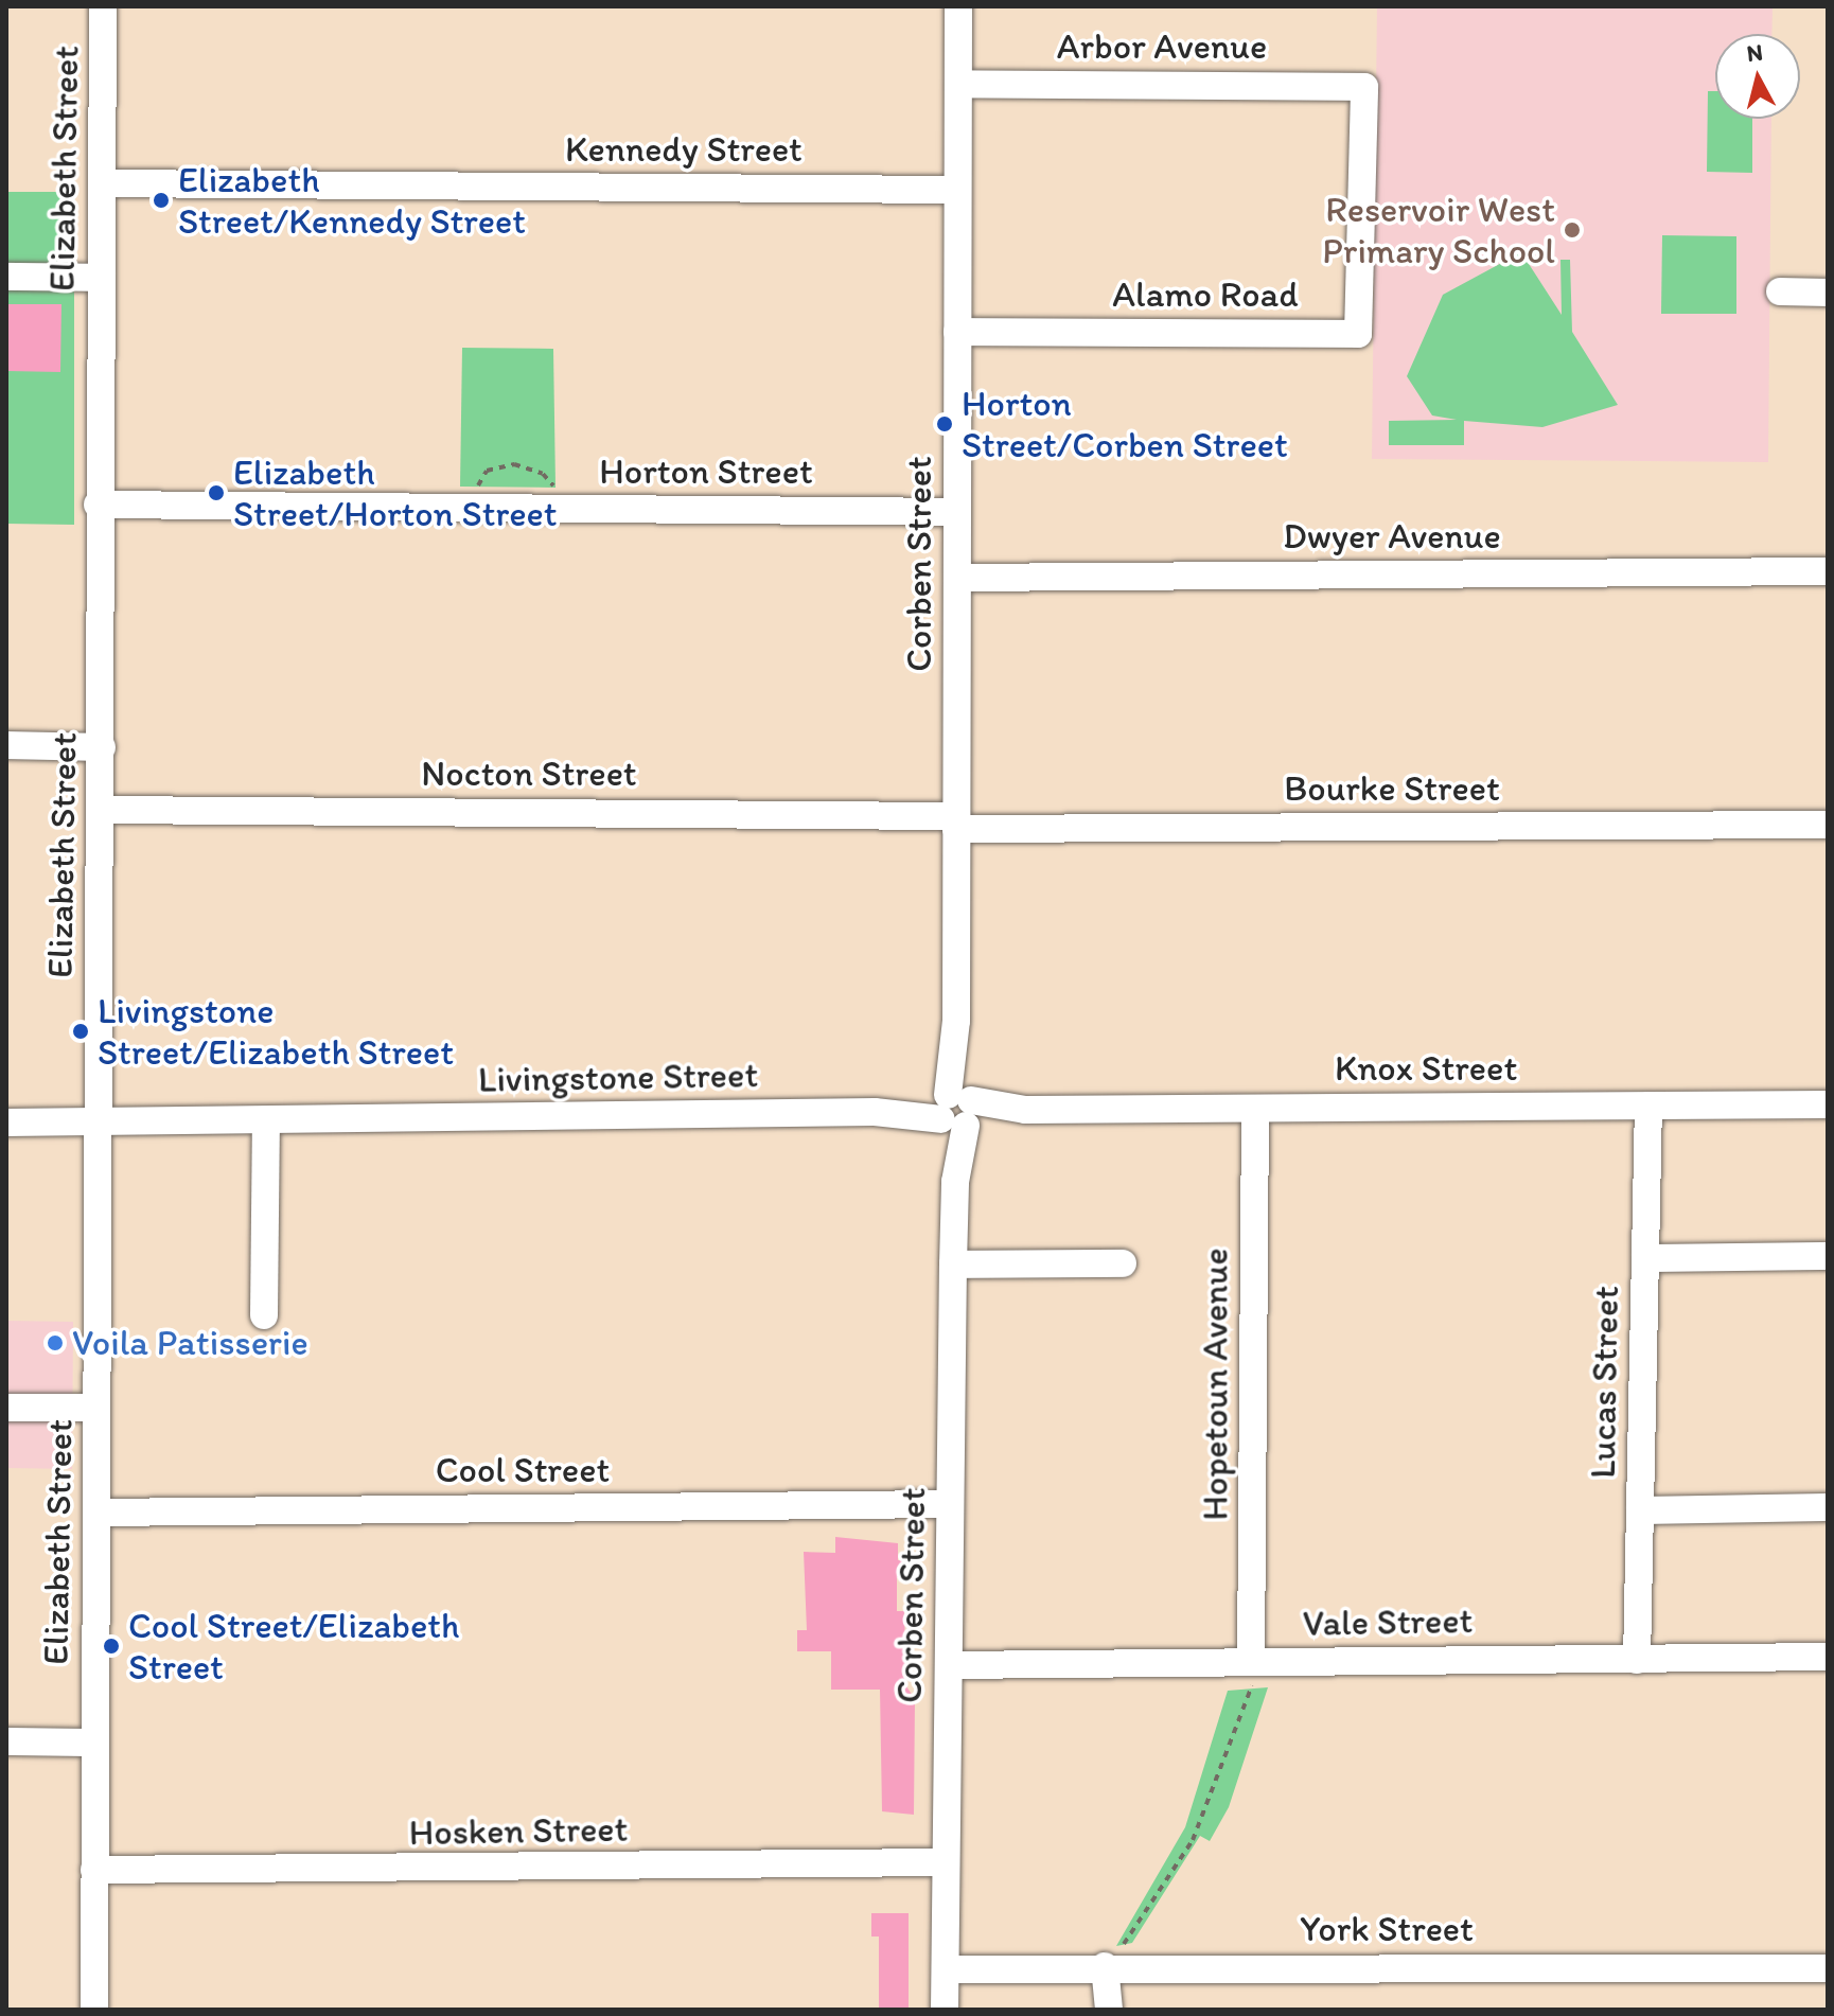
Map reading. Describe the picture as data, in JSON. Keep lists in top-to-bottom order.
{
  "streets": {
    "street": [
      "Arbor Avenue",
      "Kennedy Street",
      "Elizabeth Street",
      "Alamo Road",
      "Horton Street",
      "Dwyer Avenue",
      "Corben Street",
      "Nocton Street",
      "Bourke Street",
      "Knox Street",
      "Livingstone Street",
      "Lucas Street",
      "Hopetoun Avenue",
      "Cool Street",
      "Vale Street",
      "Hosken Street",
      "York Street"
    ]
  },
  "crossings": [
    ["Arbor Avenue", "Alamo Road"],
    ["Arbor Avenue", "Corben Street"],
    ["Kennedy Street", "Elizabeth Street"],
    ["Kennedy Street", "Corben Street"],
    ["Elizabeth Street", "Horton Street"],
    ["Elizabeth Street", "Nocton Street"],
    ["Elizabeth Street", "Livingstone Street"],
    ["Elizabeth Street", "Cool Street"],
    ["Elizabeth Street", "Hosken Street"],
    ["Alamo Road", "Corben Street"],
    ["Horton Street", "Corben Street"],
    ["Dwyer Avenue", "Corben Street"],
    ["Corben Street", "Nocton Street"],
    ["Corben Street", "Bourke Street"],
    ["Corben Street", "Knox Street"],
    ["Corben Street", "Livingstone Street"],
    ["Corben Street", "Cool Street"],
    ["Corben Street", "Vale Street"],
    ["Corben Street", "Hosken Street"],
    ["Corben Street", "York Street"],
    ["Nocton Street", "Bourke Street"],
    ["Knox Street", "Livingstone Street"],
    ["Knox Street", "Lucas Street"],
    ["Knox Street", "Hopetoun Avenue"],
    ["Lucas Street", "Vale Street"],
    ["Hopetoun Avenue", "Vale Street"]
  ],
  "places": [
    "Elizabeth Street/Kennedy Street",
    "Reservoir West Primary School",
    "Horton Street/Corben Street",
    "Elizabeth Street/Horton Street",
    "Livingstone Street/Elizabeth Street",
    "Voila Patisserie",
    "Cool Street/Elizabeth Street"
  ],
  "north": "top"
}
